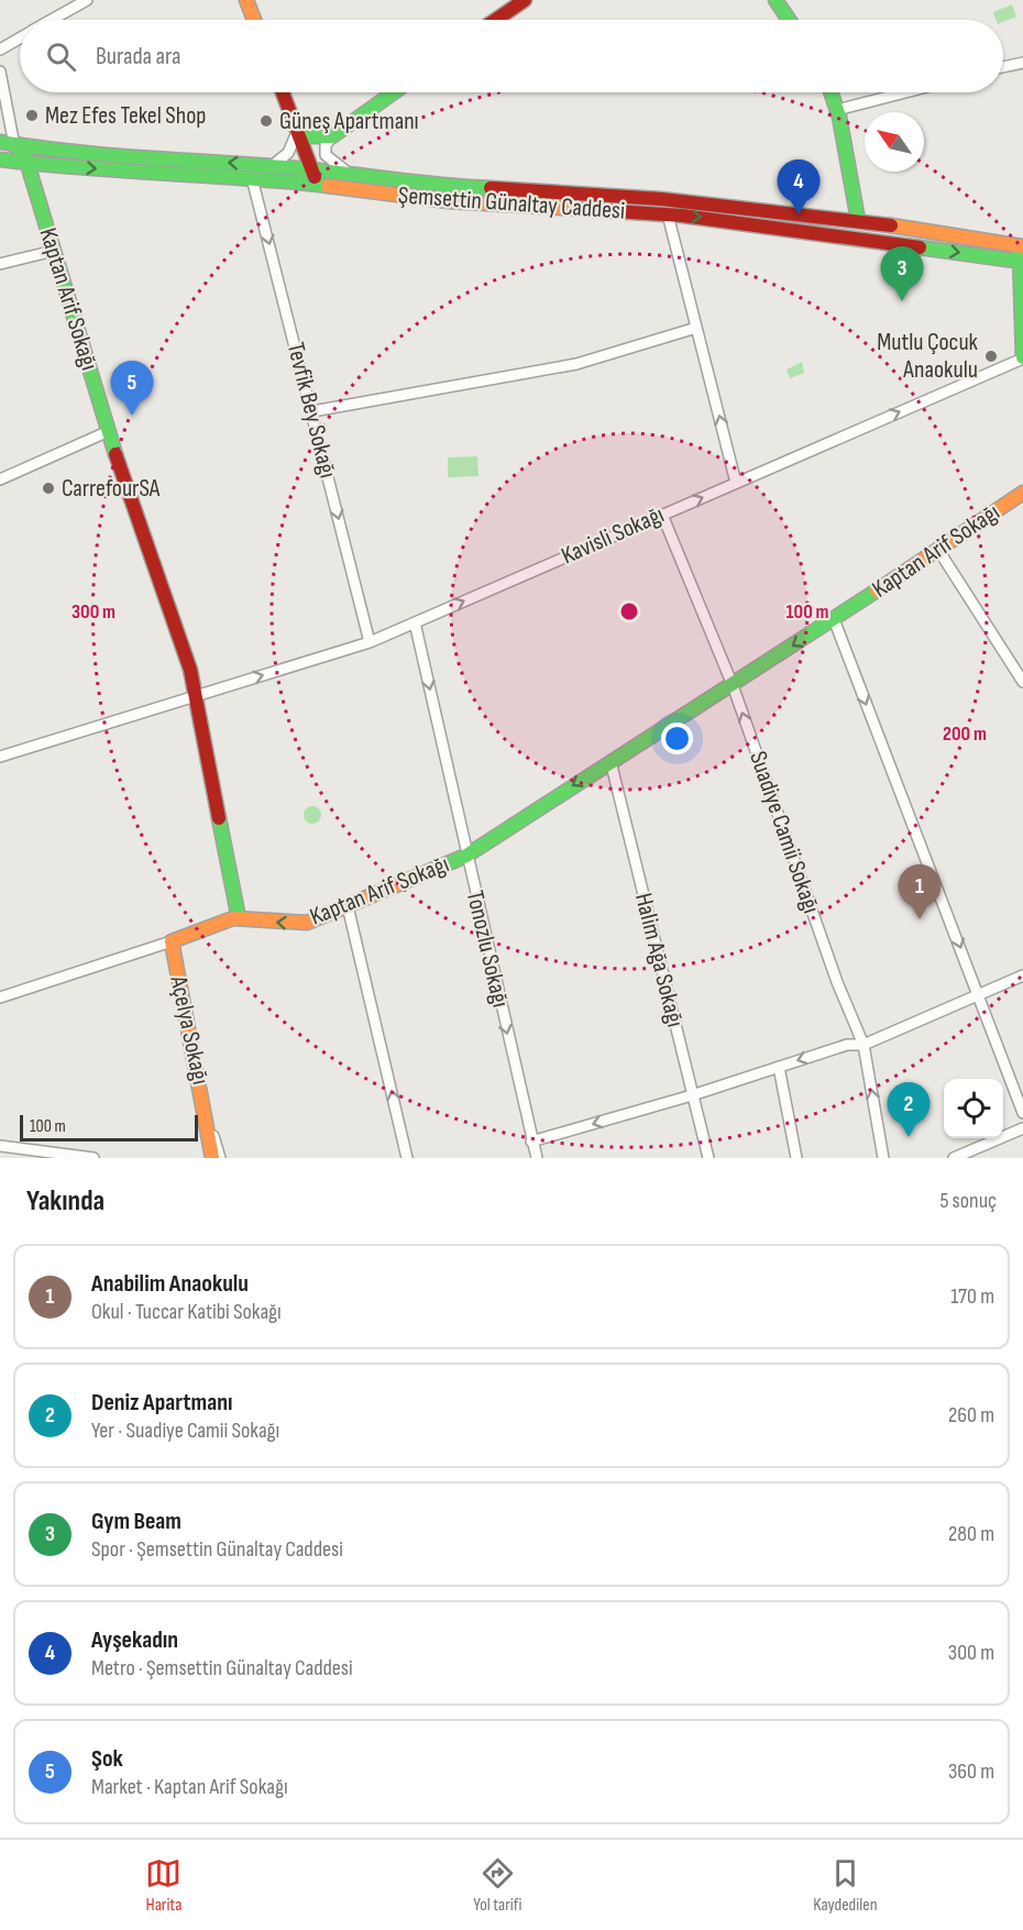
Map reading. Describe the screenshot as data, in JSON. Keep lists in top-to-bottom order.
{
  "streets": {
    "street": [
      "Şemsettin Günaltay Caddesi",
      "Kaptan Arif Sokağı",
      "Tevfik Bey Sokağı",
      "Kavisli Sokağı",
      "Suadiye Camii Sokağı",
      "Tonozlu Sokağı",
      "Halim Ağa Sokağı",
      "Açelya Sokağı"
    ]
  },
  "crossings": [
    ["Şemsettin Günaltay Caddesi", "Kaptan Arif Sokağı"],
    ["Şemsettin Günaltay Caddesi", "Tevfik Bey Sokağı"],
    ["Kaptan Arif Sokağı", "Kavisli Sokağı"],
    ["Kaptan Arif Sokağı", "Suadiye Camii Sokağı"],
    ["Kaptan Arif Sokağı", "Tonozlu Sokağı"],
    ["Kaptan Arif Sokağı", "Halim Ağa Sokağı"],
    ["Tevfik Bey Sokağı", "Kavisli Sokağı"],
    ["Kavisli Sokağı", "Suadiye Camii Sokağı"],
    ["Kavisli Sokağı", "Tonozlu Sokağı"]
  ],
  "one_way": [
    "Tevfik Bey Sokağı",
    "Kavisli Sokağı",
    "Suadiye Camii Sokağı",
    "Tonozlu Sokağı"
  ],
  "places": [
    "Mez Efes Tekel Shop",
    "Güneş Apartmanı",
    "Mutlu Çocuk Anaokulu",
    "CarrefourSA"
  ],
  "scale_bar": "100 m",
  "north": "top left",
  "page": {
    "search": "Burada ara",
    "pins": [
      "4",
      "3",
      "5",
      "1",
      "2"
    ],
    "scale": "100 m",
    "heading": ["Yakında", "5 sonuç"],
    "list": [
      {
        "mark": "1",
        "name": "Anabilim Anaokulu",
        "note": "Okul · Tuccar Katibi Sokağı",
        "value": "170 m"
      },
      {
        "mark": "2",
        "name": "Deniz Apartmanı",
        "note": "Yer · Suadiye Camii Sokağı",
        "value": "260 m"
      },
      {
        "mark": "3",
        "name": "Gym Beam",
        "note": "Spor · Şemsettin Günaltay Caddesi",
        "value": "280 m"
      },
      {
        "mark": "4",
        "name": "Ayşekadın",
        "note": "Metro · Şemsettin Günaltay Caddesi",
        "value": "300 m"
      },
      {
        "mark": "5",
        "name": "Şok",
        "note": "Market · Kaptan Arif Sokağı",
        "value": "360 m"
      }
    ],
    "nav": ["Harita", "Yol tarifi", "Kaydedilen"]
  },
  "rings": ["100 m", "300 m", "200 m"]
}
